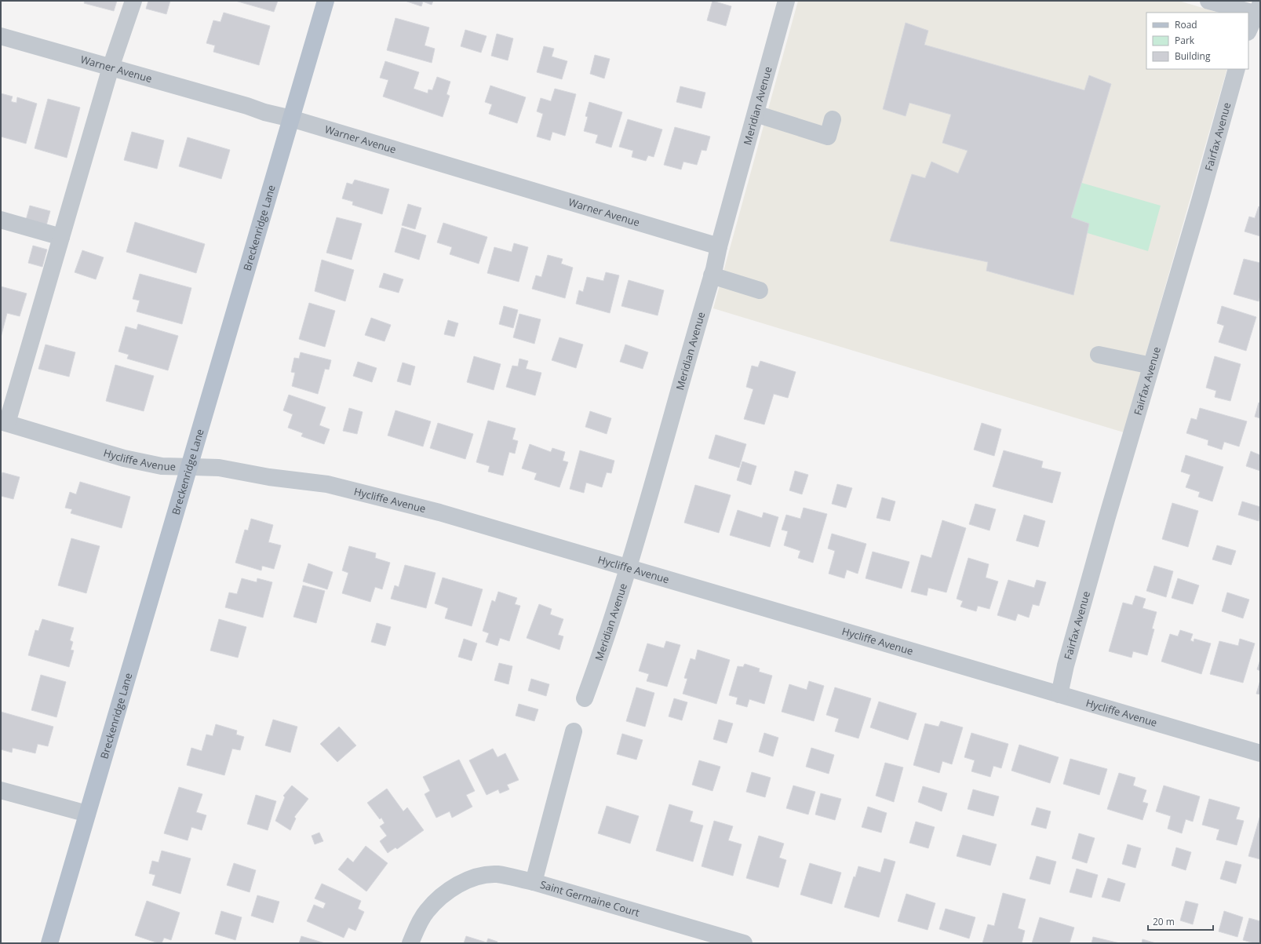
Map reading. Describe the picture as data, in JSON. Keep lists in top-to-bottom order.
{
  "streets": {
    "main road": ["Breckenridge Lane"],
    "street": [
      "Warner Avenue",
      "Meridian Avenue",
      "Fairfax Avenue",
      "Hycliffe Avenue",
      "Saint Germaine Court"
    ]
  },
  "crossings": [
    ["Warner Avenue", "Meridian Avenue"],
    ["Warner Avenue", "Breckenridge Lane"],
    ["Meridian Avenue", "Hycliffe Avenue"],
    ["Fairfax Avenue", "Hycliffe Avenue"],
    ["Breckenridge Lane", "Hycliffe Avenue"]
  ],
  "legend": ["Road", "Park", "Building"],
  "scale_bar": "20 m"
}
